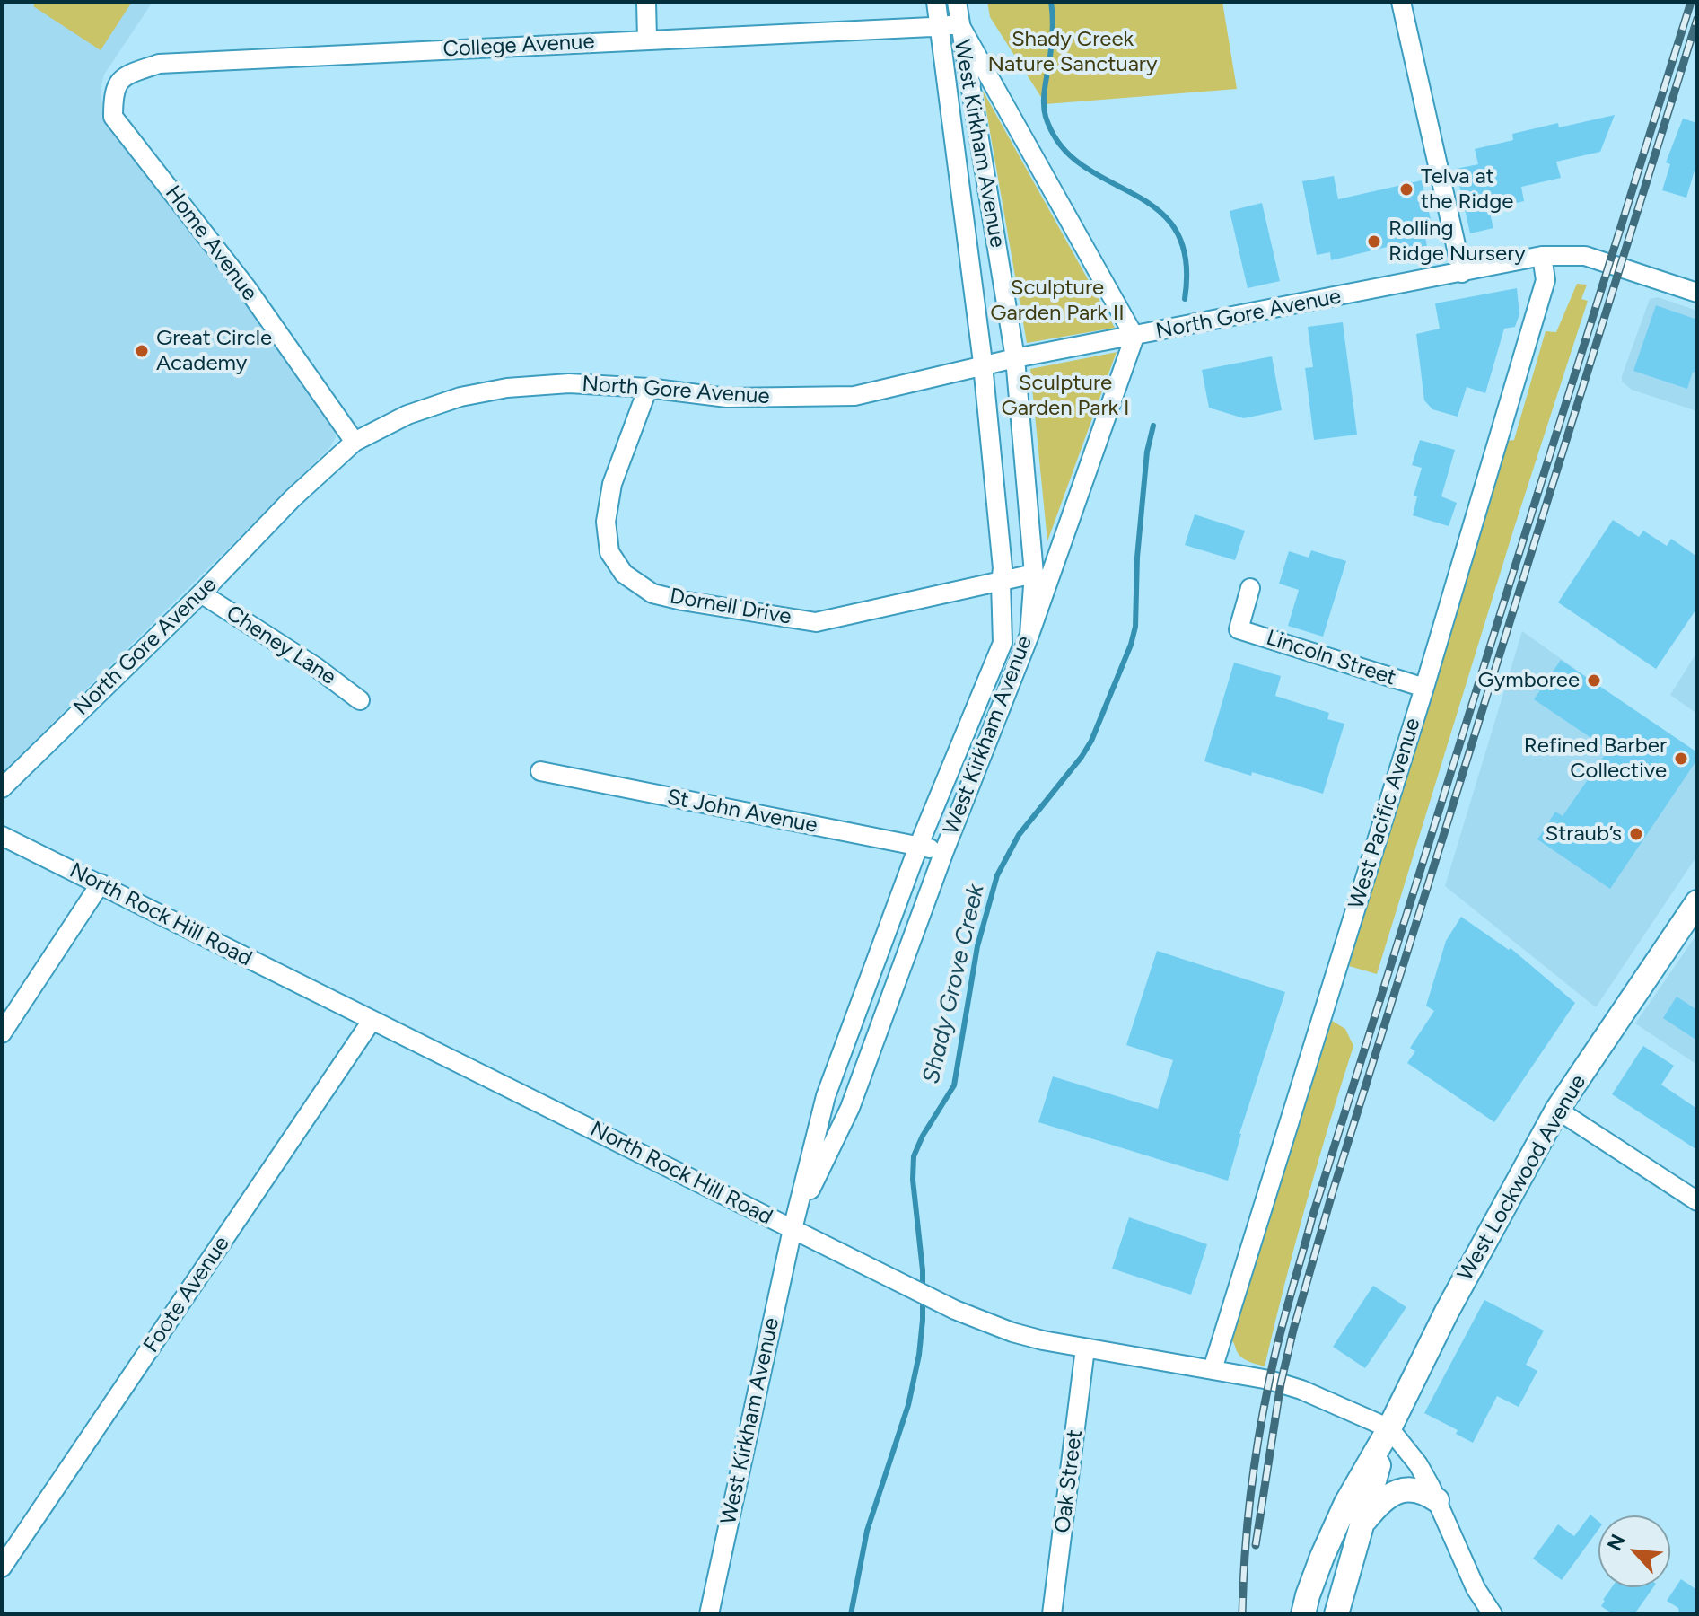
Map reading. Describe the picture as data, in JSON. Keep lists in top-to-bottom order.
{
  "streets": {
    "main road": ["West Lockwood Avenue"],
    "street": [
      "College Avenue",
      "West Kirkham Avenue",
      "Home Avenue",
      "North Gore Avenue",
      "Dornell Drive",
      "Cheney Lane",
      "Lincoln Street",
      "St John Avenue",
      "West Pacific Avenue",
      "North Rock Hill Road",
      "Foote Avenue",
      "Oak Street"
    ]
  },
  "crossings": [
    ["College Avenue", "West Kirkham Avenue"],
    ["College Avenue", "Home Avenue"],
    ["West Kirkham Avenue", "North Gore Avenue"],
    ["West Kirkham Avenue", "Dornell Drive"],
    ["West Kirkham Avenue", "St John Avenue"],
    ["West Kirkham Avenue", "North Rock Hill Road"],
    ["Home Avenue", "North Gore Avenue"],
    ["North Gore Avenue", "Dornell Drive"],
    ["North Gore Avenue", "Cheney Lane"],
    ["North Gore Avenue", "West Pacific Avenue"],
    ["Lincoln Street", "West Pacific Avenue"],
    ["West Pacific Avenue", "North Rock Hill Road"],
    ["North Rock Hill Road", "West Lockwood Avenue"],
    ["North Rock Hill Road", "Foote Avenue"],
    ["North Rock Hill Road", "Oak Street"]
  ],
  "water": ["Shady Grove Creek"],
  "parks": ["Shady Creek Nature Sanctuary", "Sculpture Garden Park II", "Sculpture Garden Park I"],
  "places": [
    "Telva at the Ridge",
    "Rolling Ridge Nursery",
    "Great Circle Academy",
    "Gymboree",
    "Refined Barber Collective",
    "Straub’s"
  ],
  "north": "top left"
}
